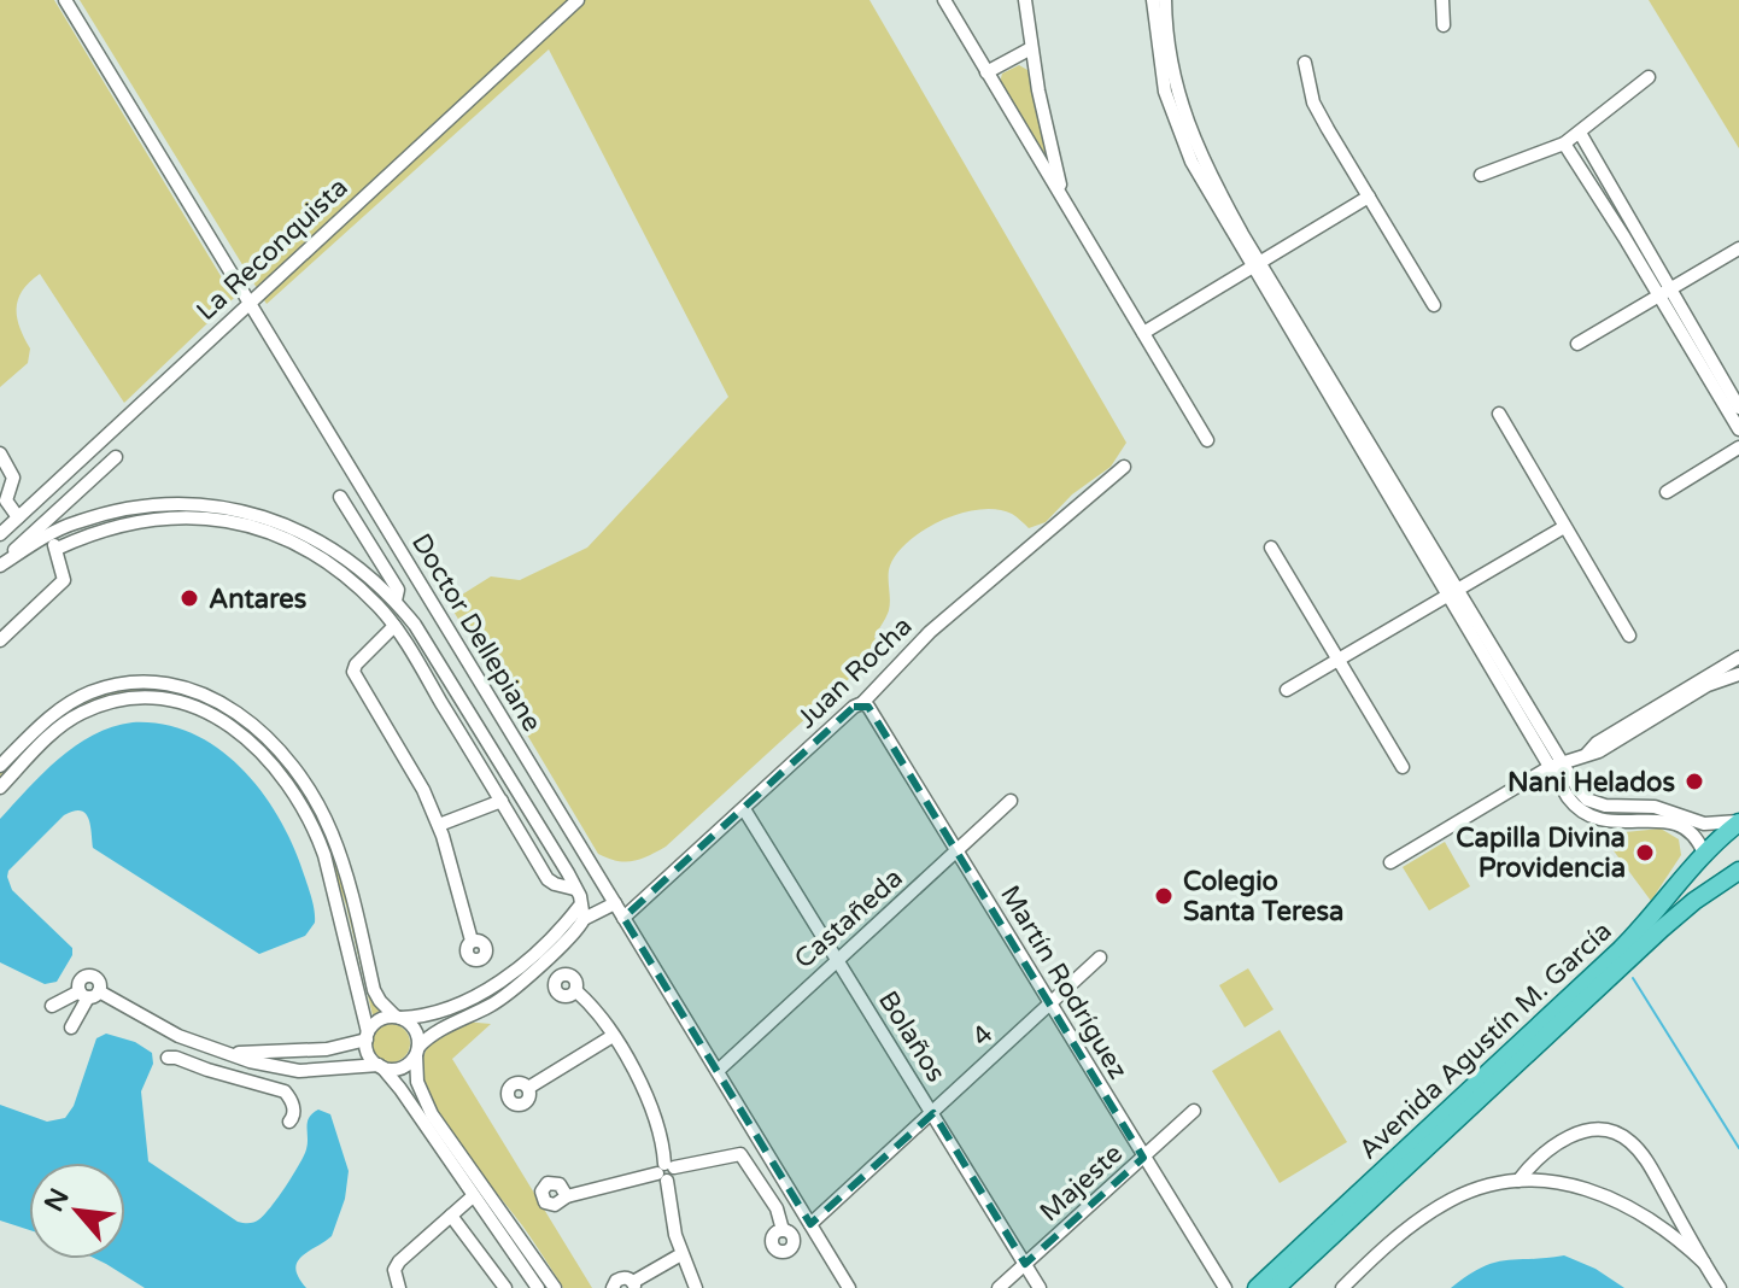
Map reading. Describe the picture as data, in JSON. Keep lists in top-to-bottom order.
{
  "streets": {
    "main road": ["Avenida Agustín M. García"],
    "street": [
      "La Reconquista",
      "Doctor Dellepiane",
      "Juan Rocha",
      "Castañeda",
      "Martín Rodríguez",
      "4",
      "Bolaños",
      "Majeste"
    ]
  },
  "crossings": [
    ["La Reconquista", "Doctor Dellepiane"],
    ["Doctor Dellepiane", "Juan Rocha"],
    ["Doctor Dellepiane", "Castañeda"],
    ["Doctor Dellepiane", "4"],
    ["Juan Rocha", "Martín Rodríguez"],
    ["Juan Rocha", "Bolaños"],
    ["Castañeda", "Martín Rodríguez"],
    ["Castañeda", "Bolaños"],
    ["Martín Rodríguez", "4"],
    ["Martín Rodríguez", "Majeste"],
    ["4", "Bolaños"],
    ["Bolaños", "Majeste"]
  ],
  "places": [
    "Antares",
    "Nani Helados",
    "Capilla Divina Providencia",
    "Colegio Santa Teresa"
  ],
  "north": "top left"
}
